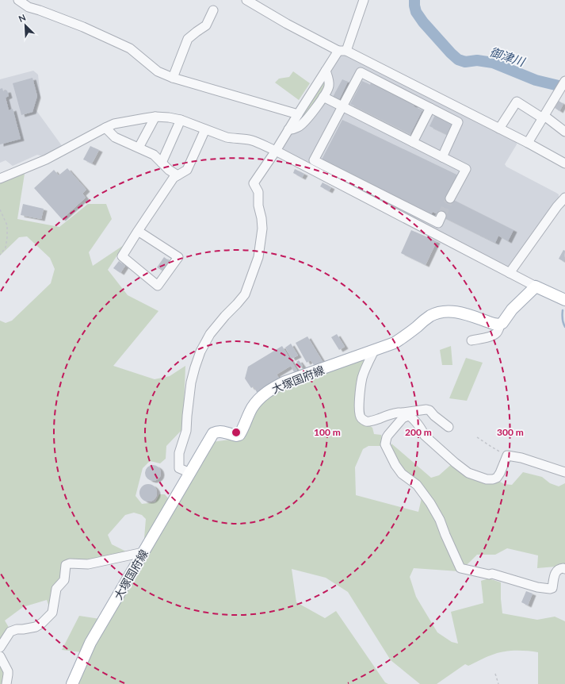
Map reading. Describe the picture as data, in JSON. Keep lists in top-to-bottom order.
{
  "streets": {
    "main road": ["大塚国府線"]
  },
  "water": ["御津川"],
  "north": "top left",
  "rings": ["100 m", "200 m", "300 m"]
}
